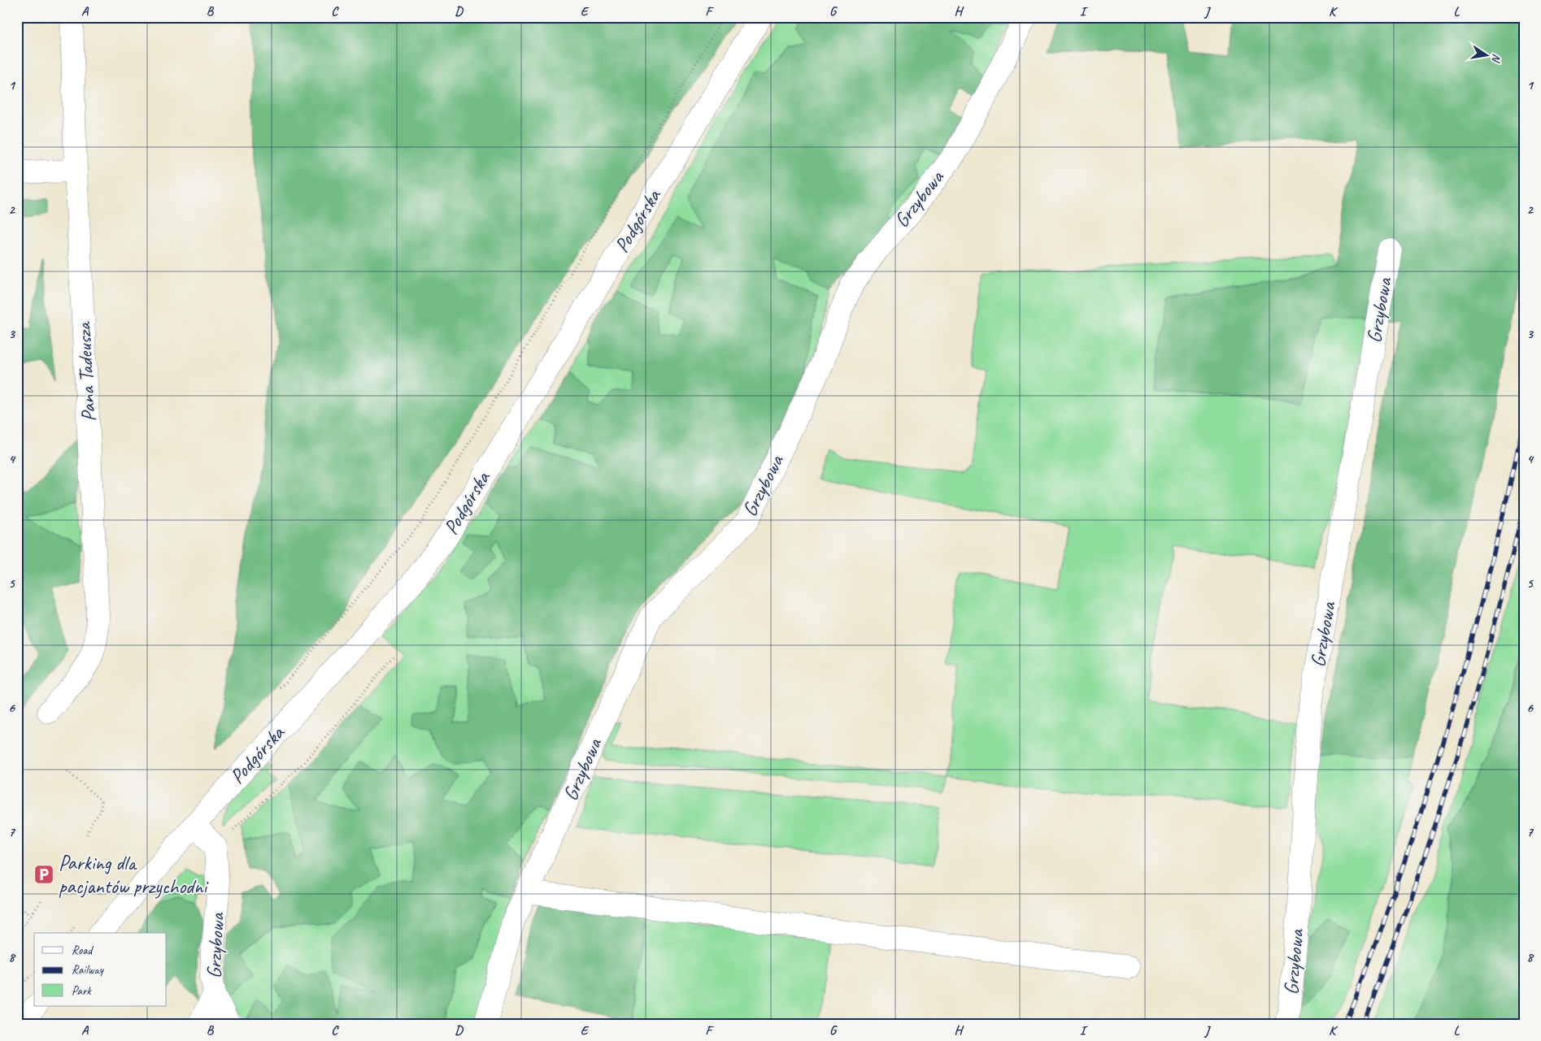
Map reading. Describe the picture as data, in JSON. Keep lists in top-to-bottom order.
{
  "streets": {
    "street": ["Grzybowa", "Podgórska", "Pana Tadeusza"]
  },
  "places": {
    "parking": ["Parking dla pacjantów przychodni"]
  },
  "legend": ["Road", "Railway", "Park"],
  "north": "right",
  "grid": {
    "columns": [
      "A",
      "B",
      "C",
      "D",
      "E",
      "F",
      "G",
      "H",
      "I",
      "J",
      "K",
      "L"
    ],
    "rows": [
      "1",
      "2",
      "3",
      "4",
      "5",
      "6",
      "7",
      "8"
    ]
  }
}
